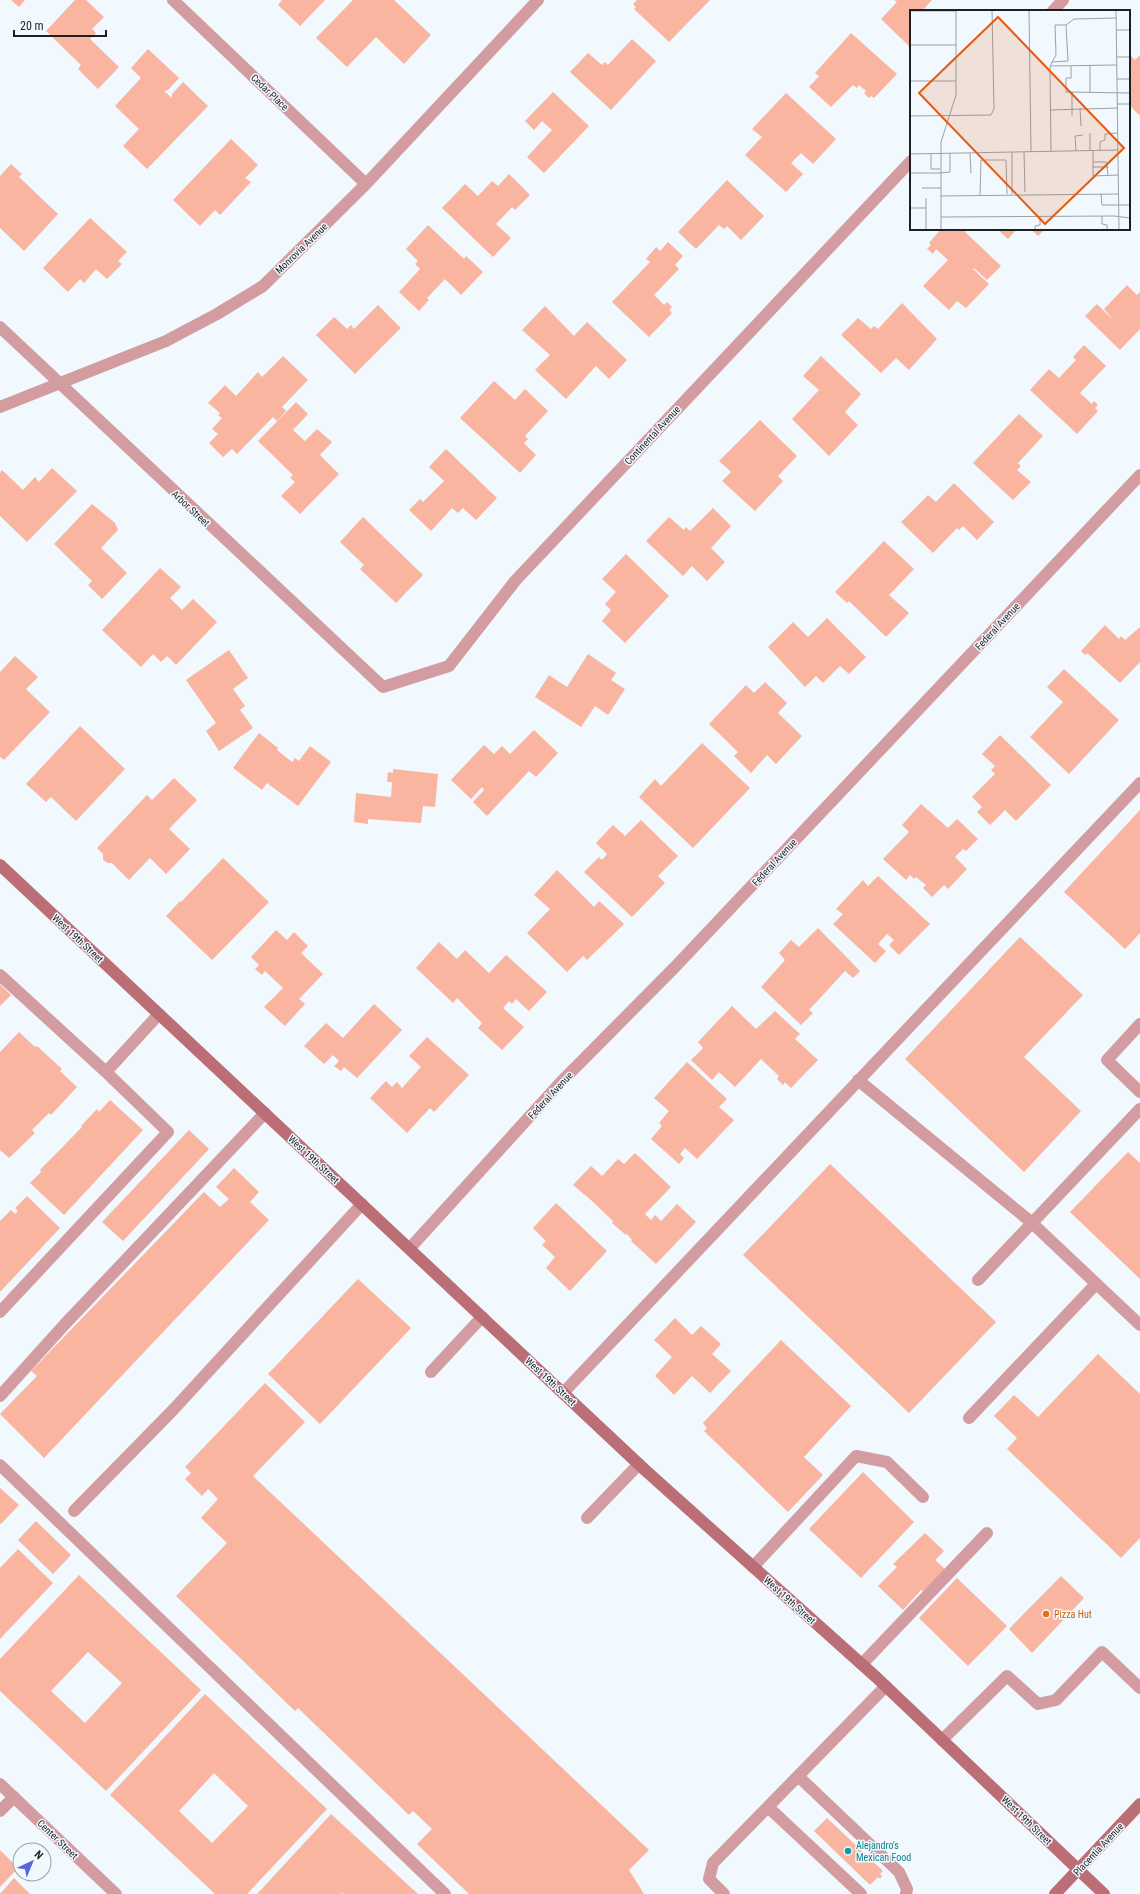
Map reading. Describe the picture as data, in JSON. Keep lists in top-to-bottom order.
{
  "streets": {
    "street": [
      "Cedar Place",
      "Monrovia Avenue",
      "Continental Avenue",
      "Arbor Street",
      "Federal Avenue",
      "West 19th Street",
      "Center Street",
      "Placentia Avenue"
    ]
  },
  "crossings": [
    ["Cedar Place", "Monrovia Avenue"],
    ["Monrovia Avenue", "Arbor Street"],
    ["Continental Avenue", "Arbor Street"],
    ["Federal Avenue", "West 19th Street"],
    ["West 19th Street", "Placentia Avenue"]
  ],
  "places": ["Pizza Hut", "Alejandro's Mexican Food"],
  "scale_bar": "20 m",
  "north": "top right"
}
